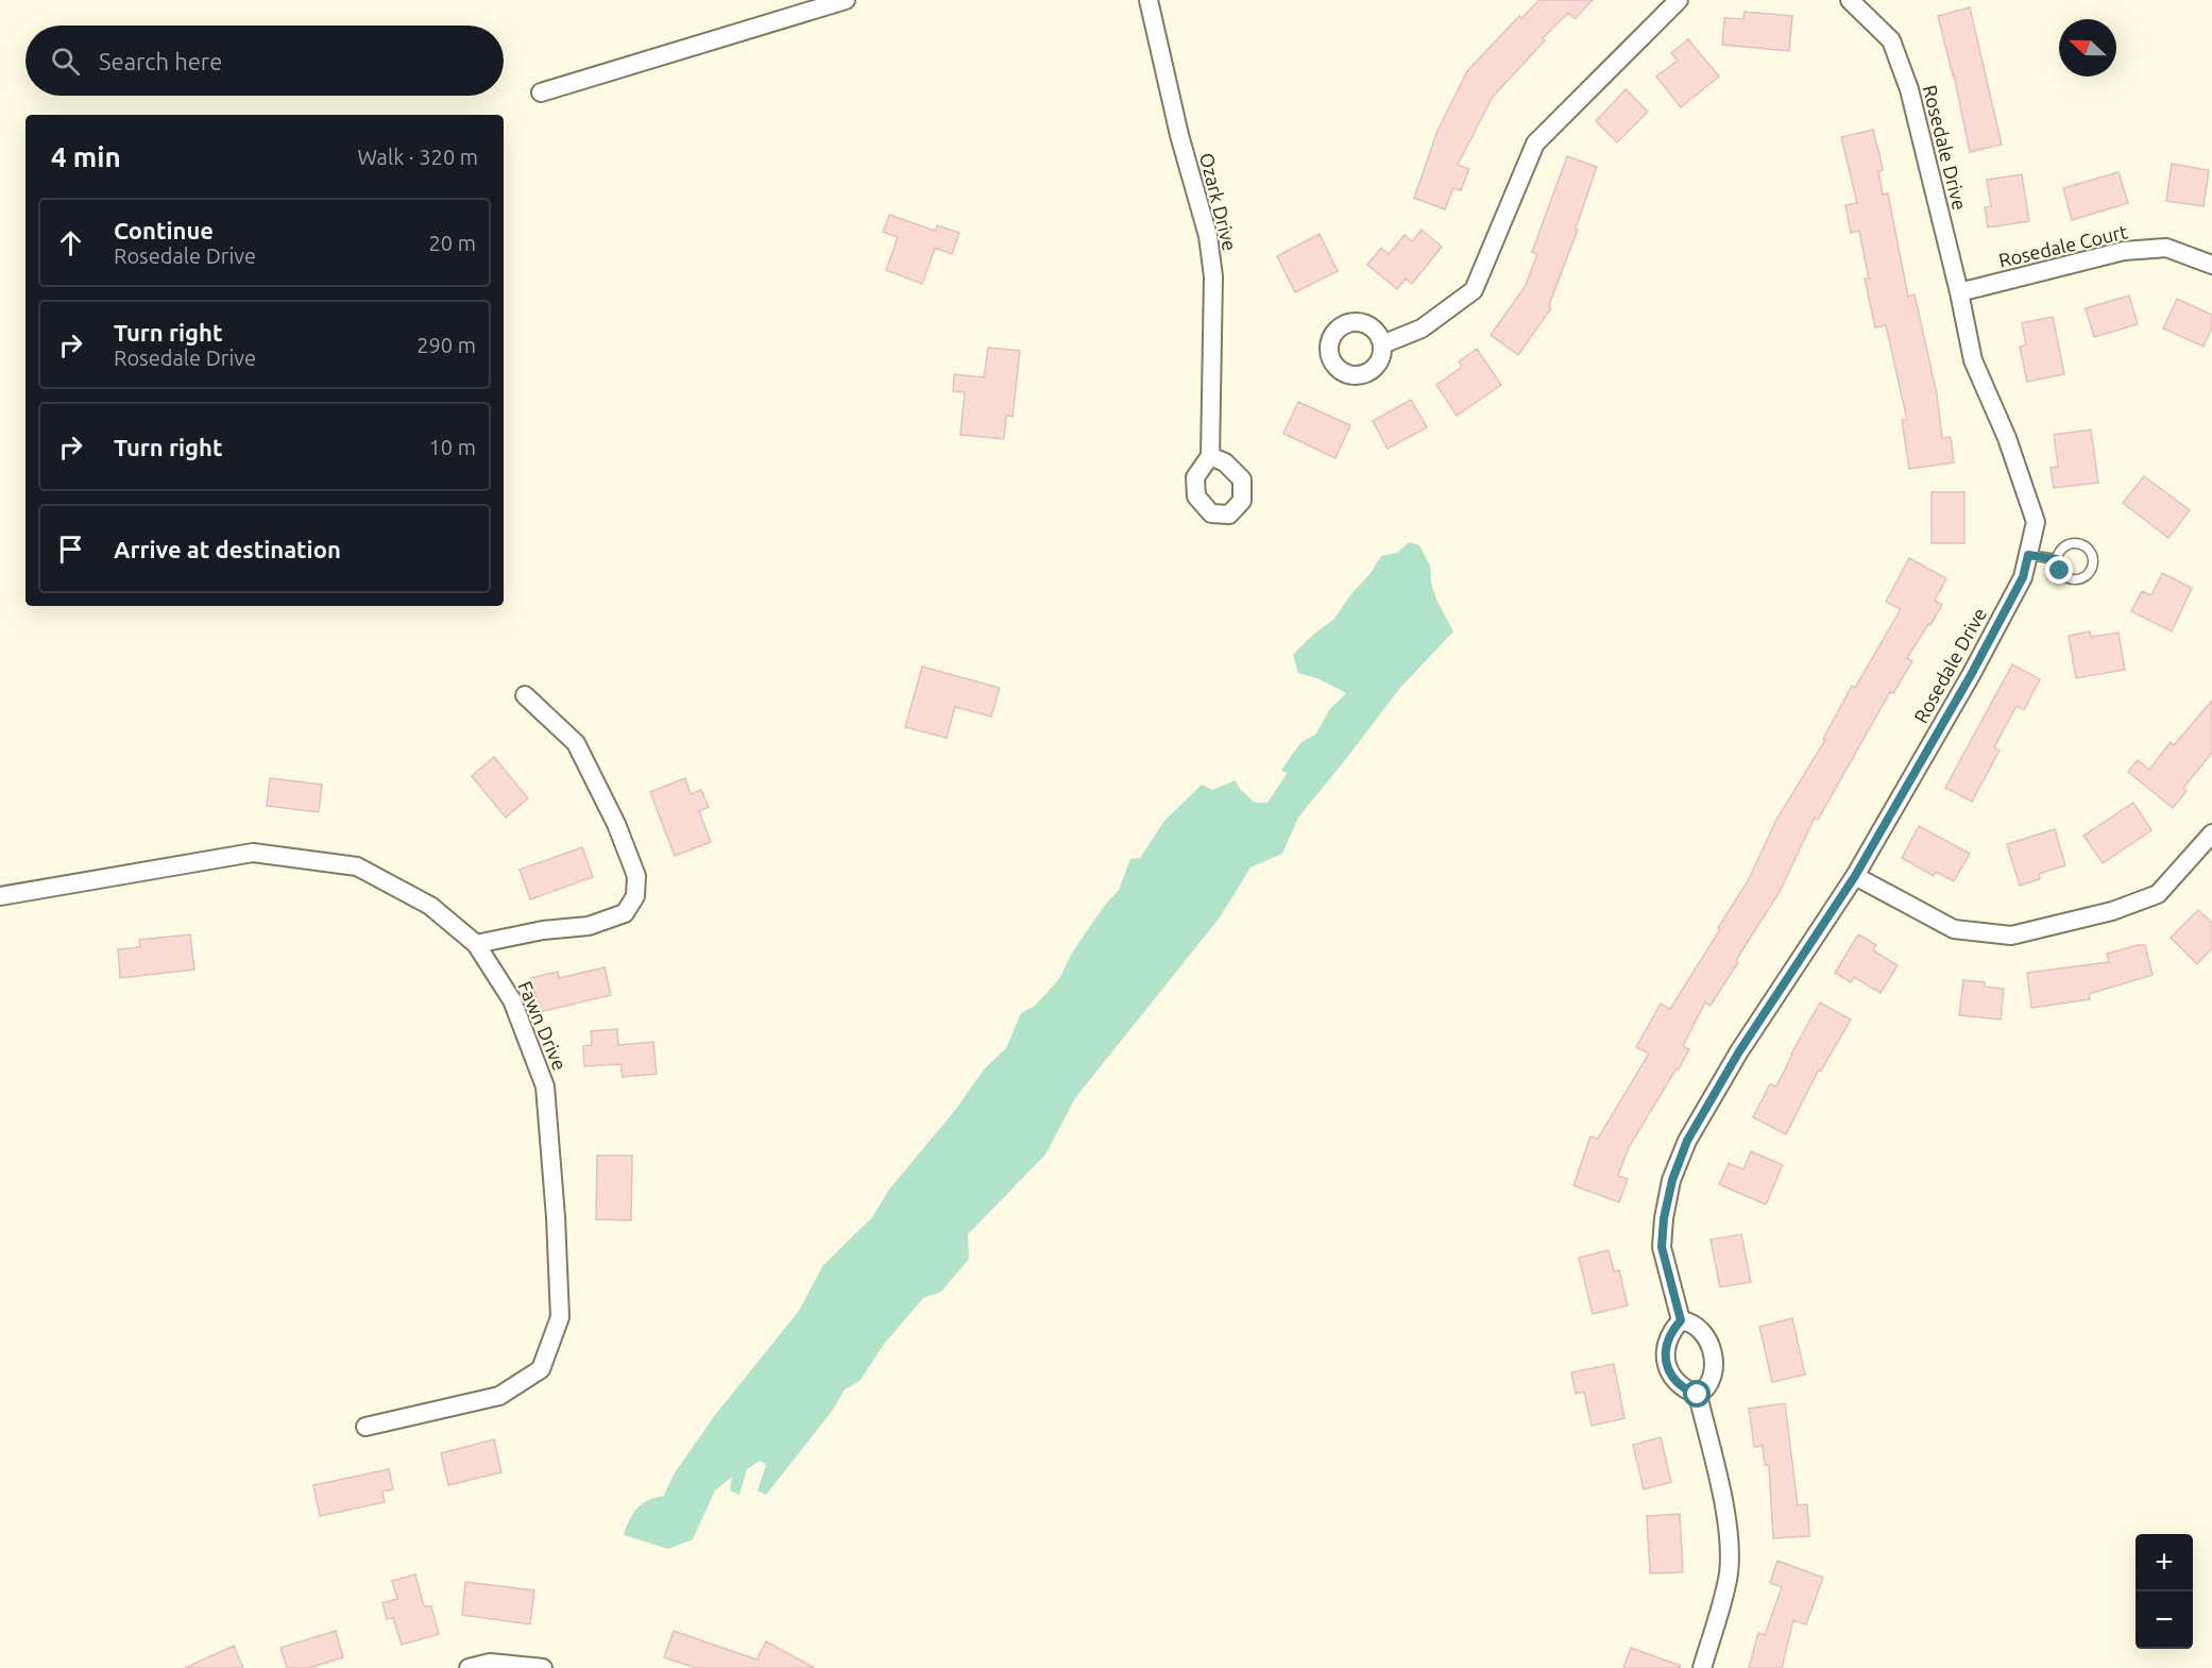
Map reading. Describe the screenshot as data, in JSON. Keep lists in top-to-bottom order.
{
  "streets": {
    "street": [
      "Rosedale Drive",
      "Ozark Drive",
      "Rosedale Court",
      "Fawn Drive"
    ]
  },
  "crossings": [
    ["Rosedale Drive", "Rosedale Court"]
  ],
  "north": "left",
  "page": {
    "search": "Search here",
    "heading": ["4 min", "Walk · 320 m"],
    "list": [
      ["Continue", "Rosedale Drive", "20 m"],
      ["Turn right", "Rosedale Drive", "290 m"],
      ["Turn right", "10 m"],
      "Arrive at destination"
    ],
    "map_buttons": ["+", "−"]
  }
}
